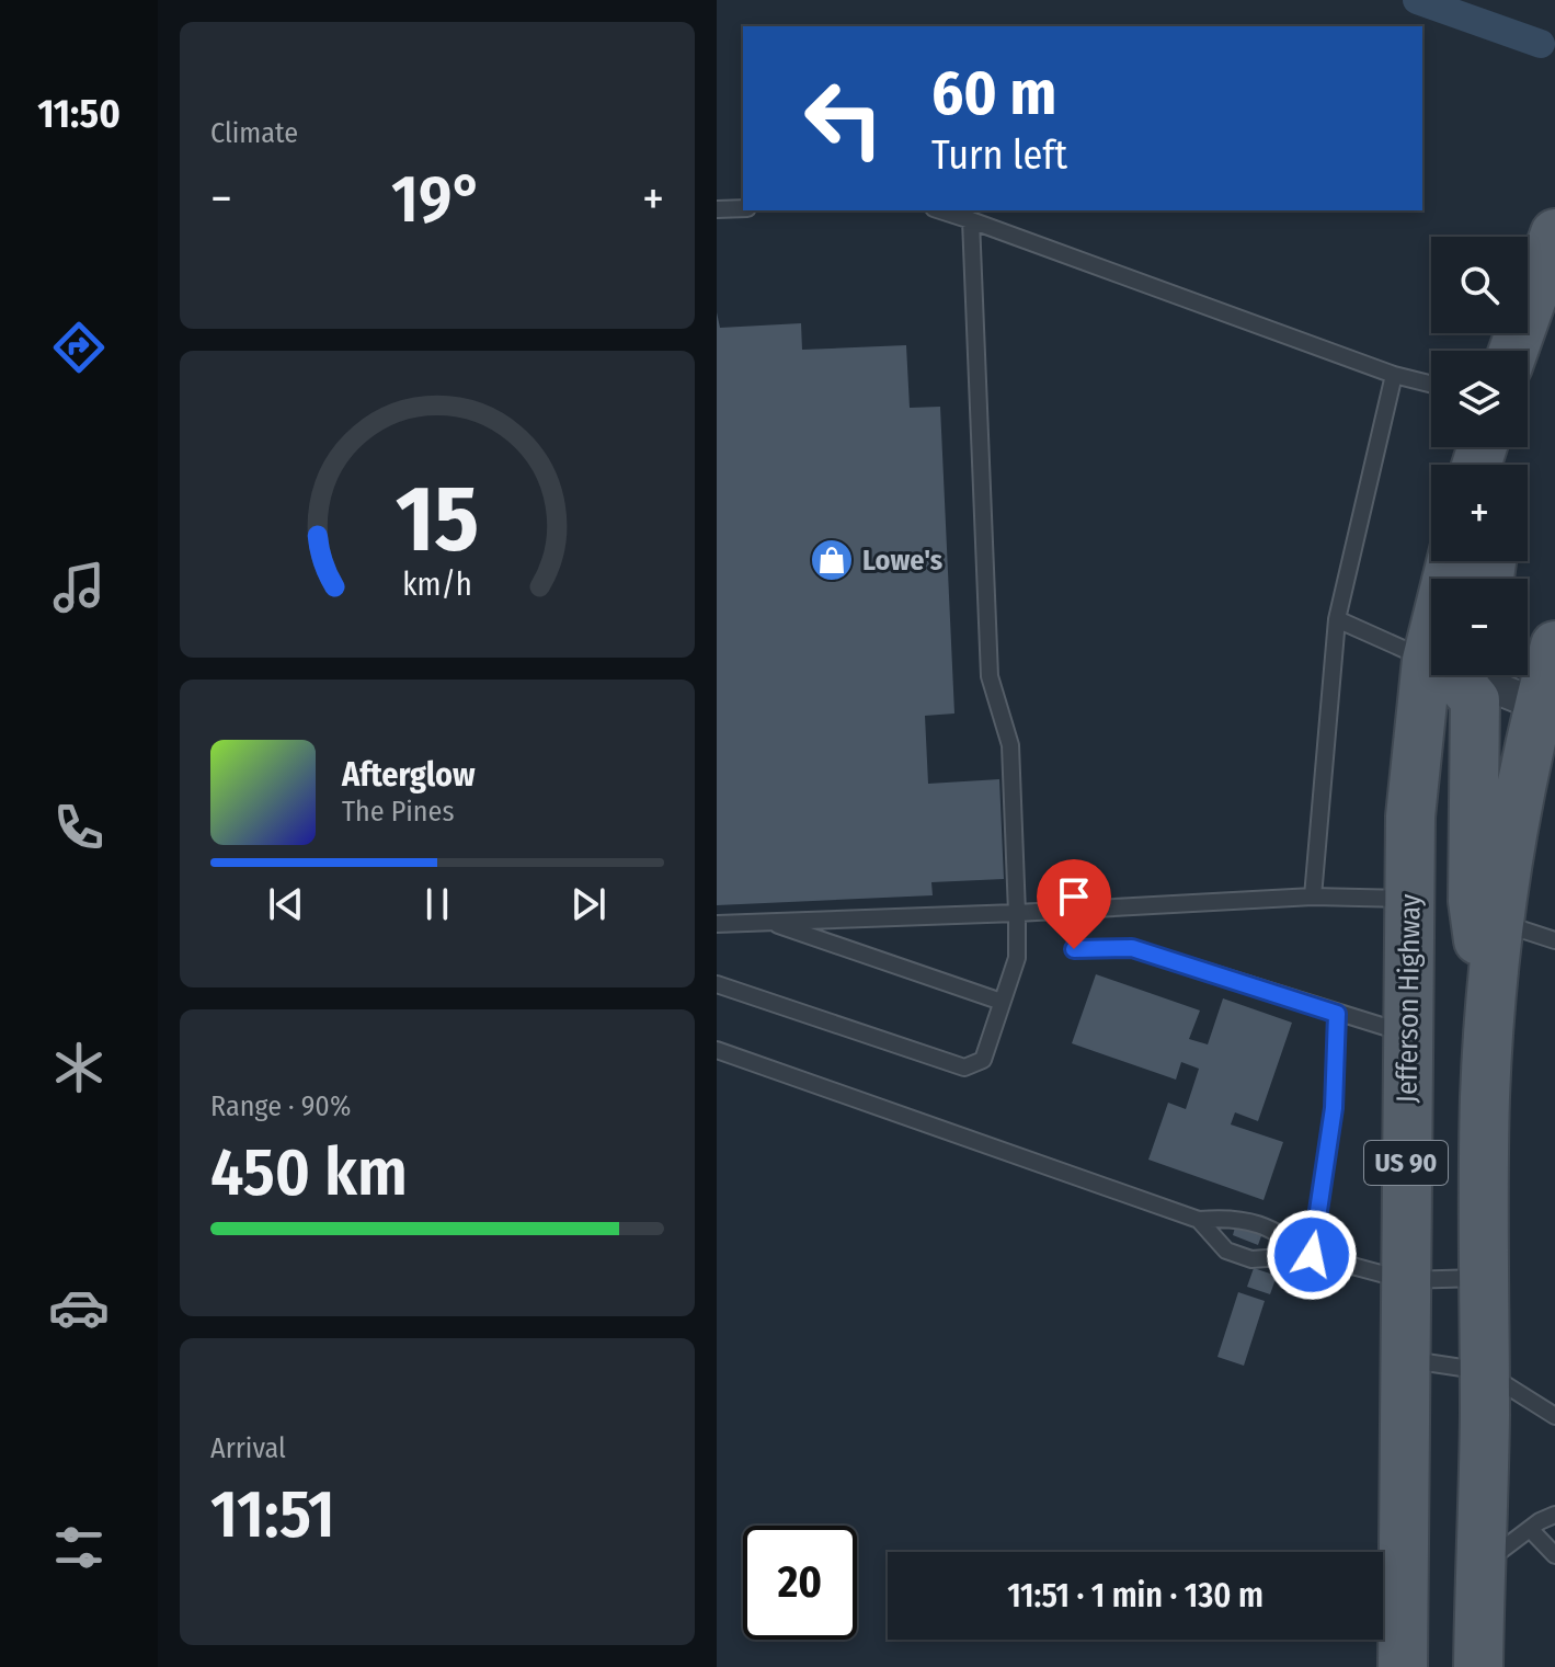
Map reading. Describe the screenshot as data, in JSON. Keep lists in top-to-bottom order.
{
  "streets": {
    "main road": ["Jefferson Highway", "US 90"]
  },
  "places": {
    "shop": ["Lowe's"]
  },
  "page": {
    "tabs": "11:50",
    "tile": [
      "Climate",
      ["Range · 90%", "450 km"],
      ["Arrival", "11:51"]
    ],
    "turn": ["60 m", "Turn left"],
    "heat": ["−", "19°", "+"],
    "map_buttons": ["+", "−"],
    "song": ["Afterglow", "The Pines"],
    "limit": "20",
    "trip": "11:51 · 1 min · 130 m",
    "gauge": ["15", "km/h"]
  }
}
